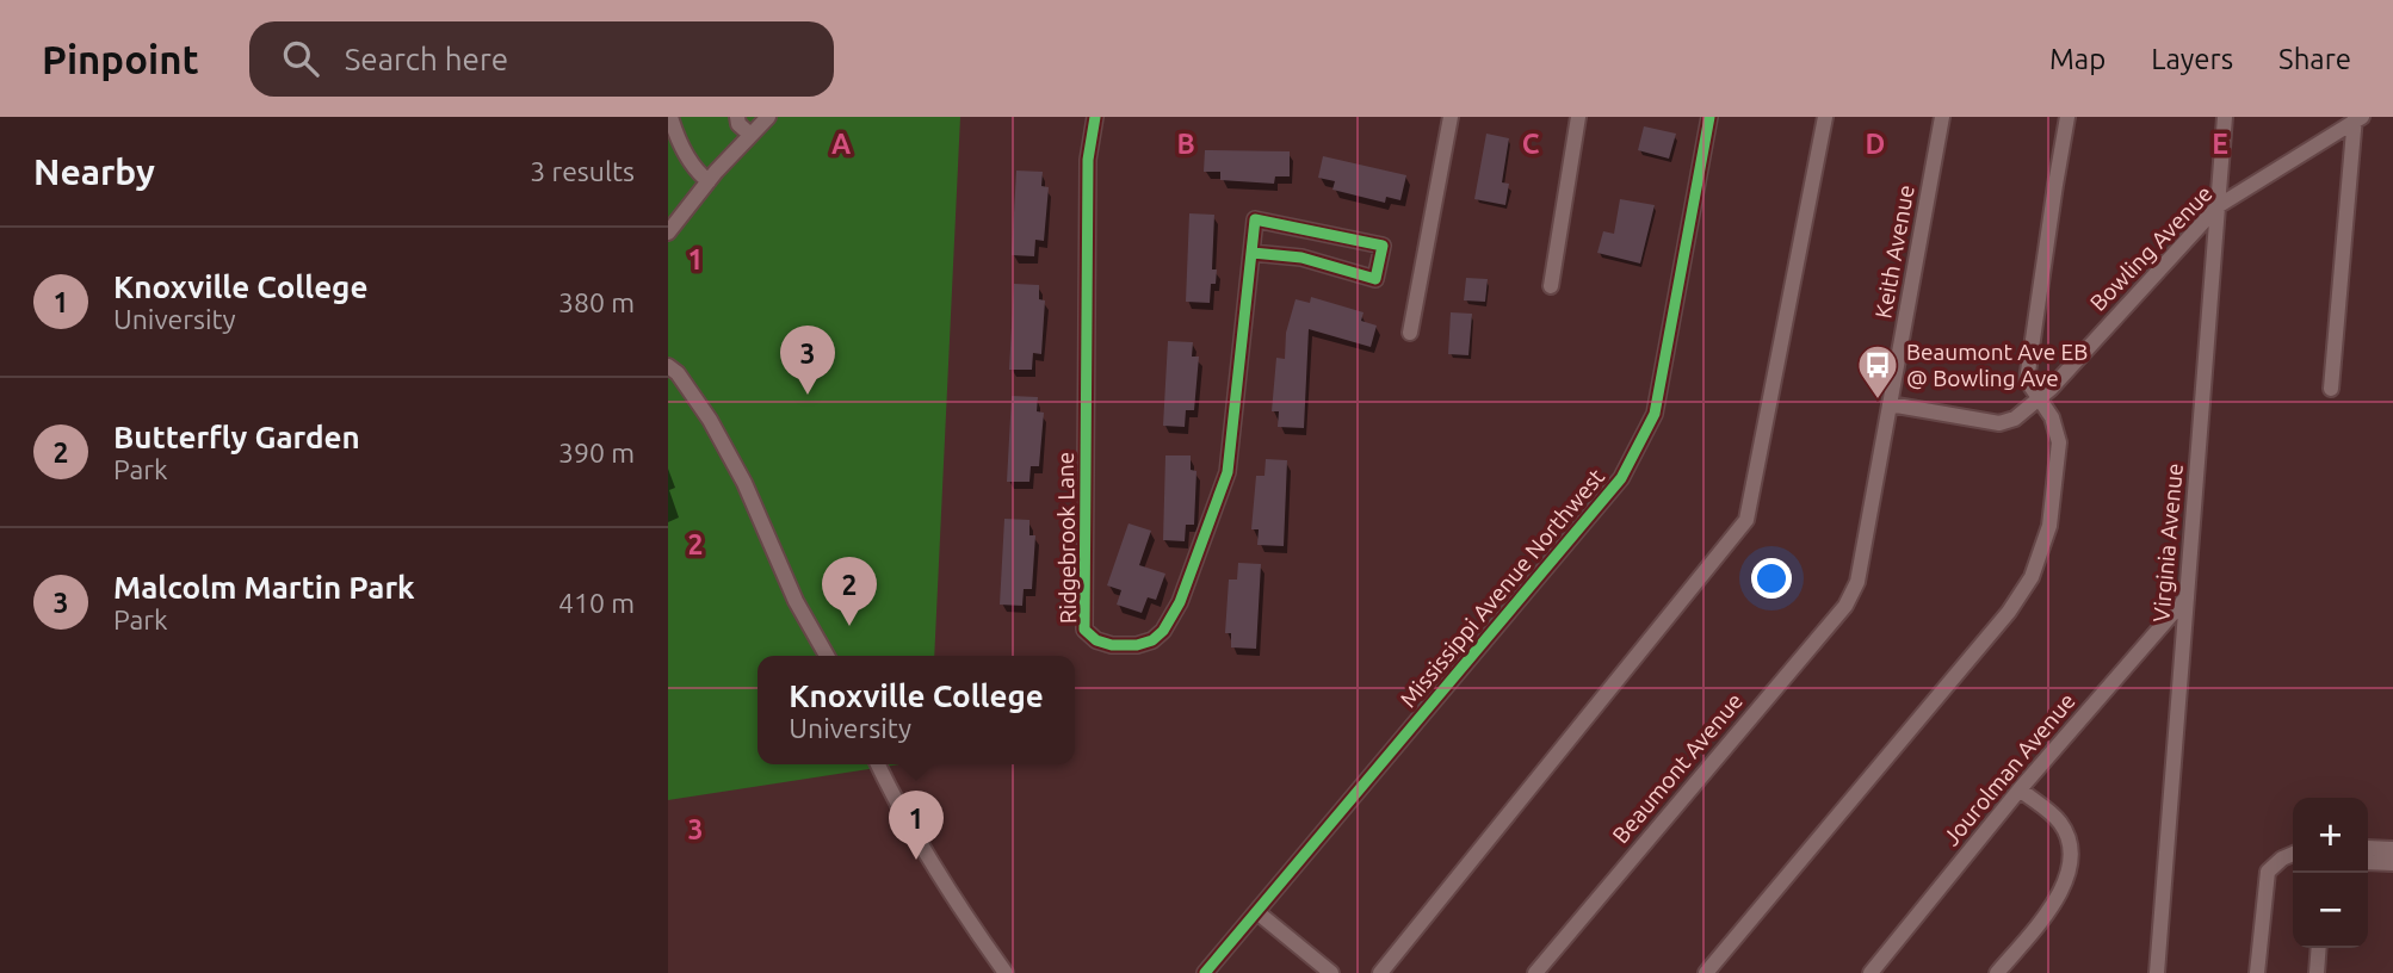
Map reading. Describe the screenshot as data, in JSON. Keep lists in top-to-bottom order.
{
  "streets": {
    "street": [
      "Bowling Avenue",
      "Keith Avenue",
      "Ridgebrook Lane",
      "Virginia Avenue",
      "Mississippi Avenue Northwest",
      "Beaumont Avenue",
      "Jourolman Avenue"
    ]
  },
  "crossings": [
    ["Bowling Avenue", "Keith Avenue"],
    ["Bowling Avenue", "Virginia Avenue"],
    ["Keith Avenue", "Beaumont Avenue"],
    ["Virginia Avenue", "Jourolman Avenue"]
  ],
  "places": {
    "bus stop": ["Beaumont Ave EB @ Bowling Ave"]
  },
  "page": {
    "header": "Pinpoint",
    "search": "Search here",
    "nav": ["Map", "Layers", "Share"],
    "heading": ["Nearby", "3 results"],
    "list": [
      {
        "mark": "1",
        "name": "Knoxville College",
        "note": "University",
        "value": "380 m"
      },
      {
        "mark": "2",
        "name": "Butterfly Garden",
        "note": "Park",
        "value": "390 m"
      },
      {
        "mark": "3",
        "name": "Malcolm Martin Park",
        "note": "Park",
        "value": "410 m"
      }
    ],
    "pins": ["3", "2", "1"],
    "popup": ["Knoxville College", "University"],
    "map_buttons": ["+", "−"]
  },
  "grid": {
    "columns": [
      "A",
      "B",
      "C",
      "D",
      "E"
    ],
    "rows": ["1", "2", "3"]
  }
}
